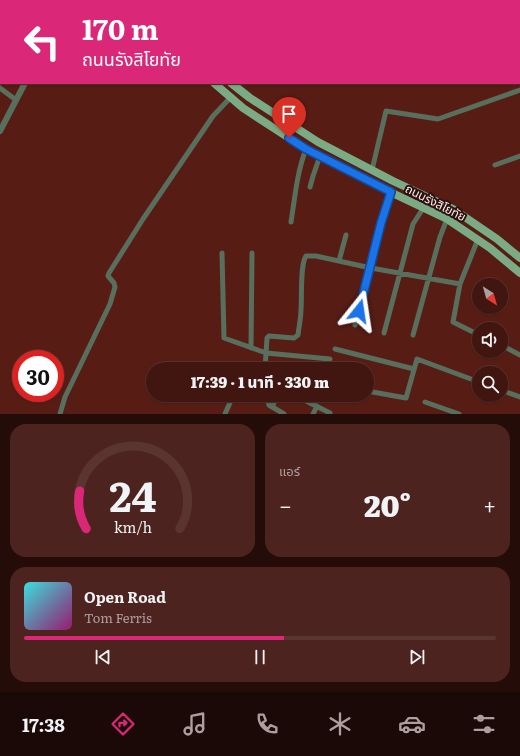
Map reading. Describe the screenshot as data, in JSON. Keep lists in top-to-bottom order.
{
  "streets": {
    "main road": ["ถนนรังสิโยทัย"]
  },
  "north": "bottom right",
  "page": {
    "turn": ["170 m", "ถนนรังสิโยทัย"],
    "limit": "30",
    "trip": "17:39 · 1 นาที · 330 m",
    "tile": "แอร์",
    "heat": ["−", "20°", "+"],
    "song": ["Open Road", "Tom Ferris"],
    "tabs": "17:38",
    "gauge": ["24", "km/h"]
  }
}
